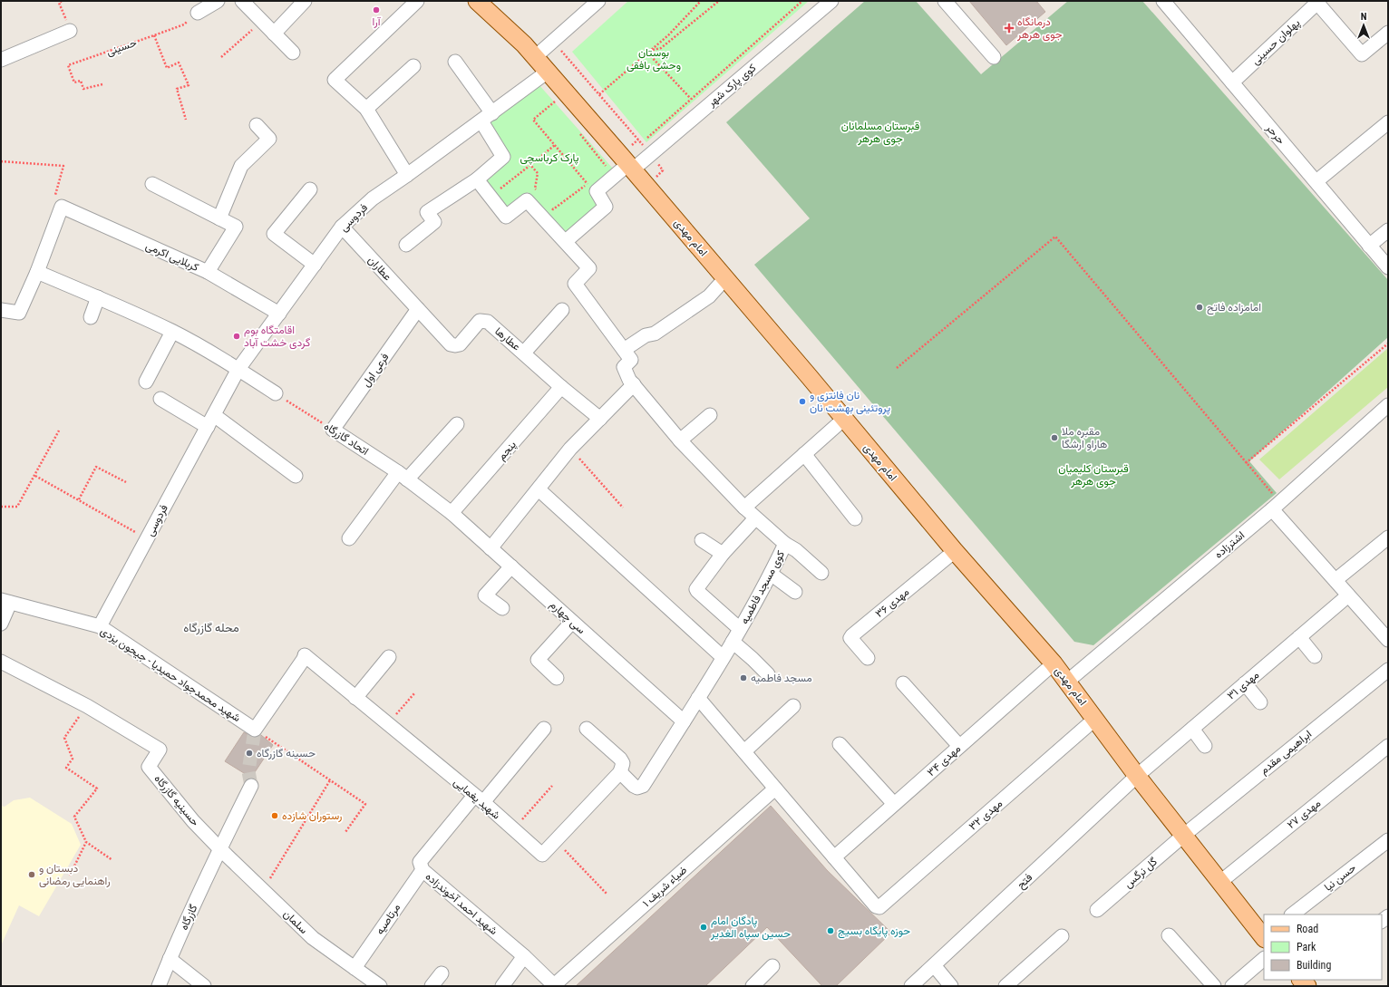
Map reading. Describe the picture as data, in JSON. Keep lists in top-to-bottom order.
{
  "streets": {
    "main road": ["امام مهدی"],
    "street": [
      "پهلوان حسینی",
      "کوی پارک شهر",
      "حرحر",
      "فردوسی",
      "کربلایی اکرمی",
      "عطاران",
      "عطارها",
      "فرعی اول",
      "اتحاد گازرگاه",
      "پنجم",
      "اشترزاده",
      "کوی مسجد فاطمیه",
      "مهدی ۳۶",
      "سی چهارم",
      "شهيد محمدجواد حميديا - جيحون یزدی",
      "مهدی ۳۱",
      "ابراهیمی مقدم",
      "مهدی ۳۴",
      "شهید یغمایی",
      "حسینیه گازرگاه",
      "مهدی ۲۷",
      "مهدی ۳۲",
      "گل نرگس",
      "حسن نیا",
      "فتح",
      "ضیاء شریف ۱",
      "شهید احمد آخوندزاده",
      "گازرگاه",
      "مرتاصیه",
      "سلمان"
    ],
    "path": ["حسینی"]
  },
  "crossings": [
    ["پهلوان حسینی", "حرحر"],
    ["کوی پارک شهر", "امام مهدی"],
    ["فردوسی", "امام مهدی"],
    ["فردوسی", "کربلایی اکرمی"],
    ["فردوسی", "عطاران"],
    ["فردوسی", "شهيد محمدجواد حميديا - جيحون یزدی"],
    ["امام مهدی", "اشترزاده"],
    ["امام مهدی", "مهدی ۳۶"],
    ["امام مهدی", "مهدی ۳۱"],
    ["امام مهدی", "ابراهیمی مقدم"],
    ["امام مهدی", "مهدی ۳۴"],
    ["امام مهدی", "مهدی ۲۷"],
    ["امام مهدی", "مهدی ۳۲"],
    ["امام مهدی", "گل نرگس"],
    ["امام مهدی", "فتح"],
    ["عطاران", "عطارها"],
    ["عطاران", "فرعی اول"],
    ["عطارها", "فرعی اول"],
    ["عطارها", "پنجم"],
    ["فرعی اول", "اتحاد گازرگاه"],
    ["اتحاد گازرگاه", "پنجم"],
    ["اتحاد گازرگاه", "سی چهارم"],
    ["پنجم", "سی چهارم"],
    ["کوی مسجد فاطمیه", "سی چهارم"],
    ["کوی مسجد فاطمیه", "شهید یغمایی"],
    ["شهيد محمدجواد حميديا - جيحون یزدی", "شهید یغمایی"],
    ["مهدی ۳۱", "فتح"],
    ["ابراهیمی مقدم", "گل نرگس"],
    ["مهدی ۳۴", "مهدی ۳۲"],
    ["شهید یغمایی", "شهید احمد آخوندزاده"],
    ["حسینیه گازرگاه", "گازرگاه"],
    ["حسینیه گازرگاه", "سلمان"],
    ["ضیاء شریف ۱", "شهید احمد آخوندزاده"],
    ["شهید احمد آخوندزاده", "مرتاصیه"],
    ["گازرگاه", "سلمان"],
    ["مرتاصیه", "سلمان"]
  ],
  "districts": ["محله گازرگاه"],
  "parks": [
    "بوستان وحشی بافقی",
    "قبرستان مسلمانان جوی هرهر",
    "پارک کرباسچی",
    "قبرستان کلیمیان جوی هرهر"
  ],
  "places": {
    "other": [
      "آرا",
      "امامزاده فاتح",
      "اقامتگاه بوم گردی خشت آباد",
      "نان فانتزی و پروتئینی بهشت نان",
      "مقبره ملا هاراو ارشگا",
      "مسجد فاطمیه",
      "حسینه گازرگاه",
      "رستوران شازده",
      "دبستان و راهنمایی رمضانی",
      "پادگان امام حسین سپاه الغدیر",
      "حوزه پایگاه بسیج"
    ],
    "health": ["درمانگاه جوی هرهر"]
  },
  "legend": ["Road", "Park", "Building"],
  "north": "top"
}
